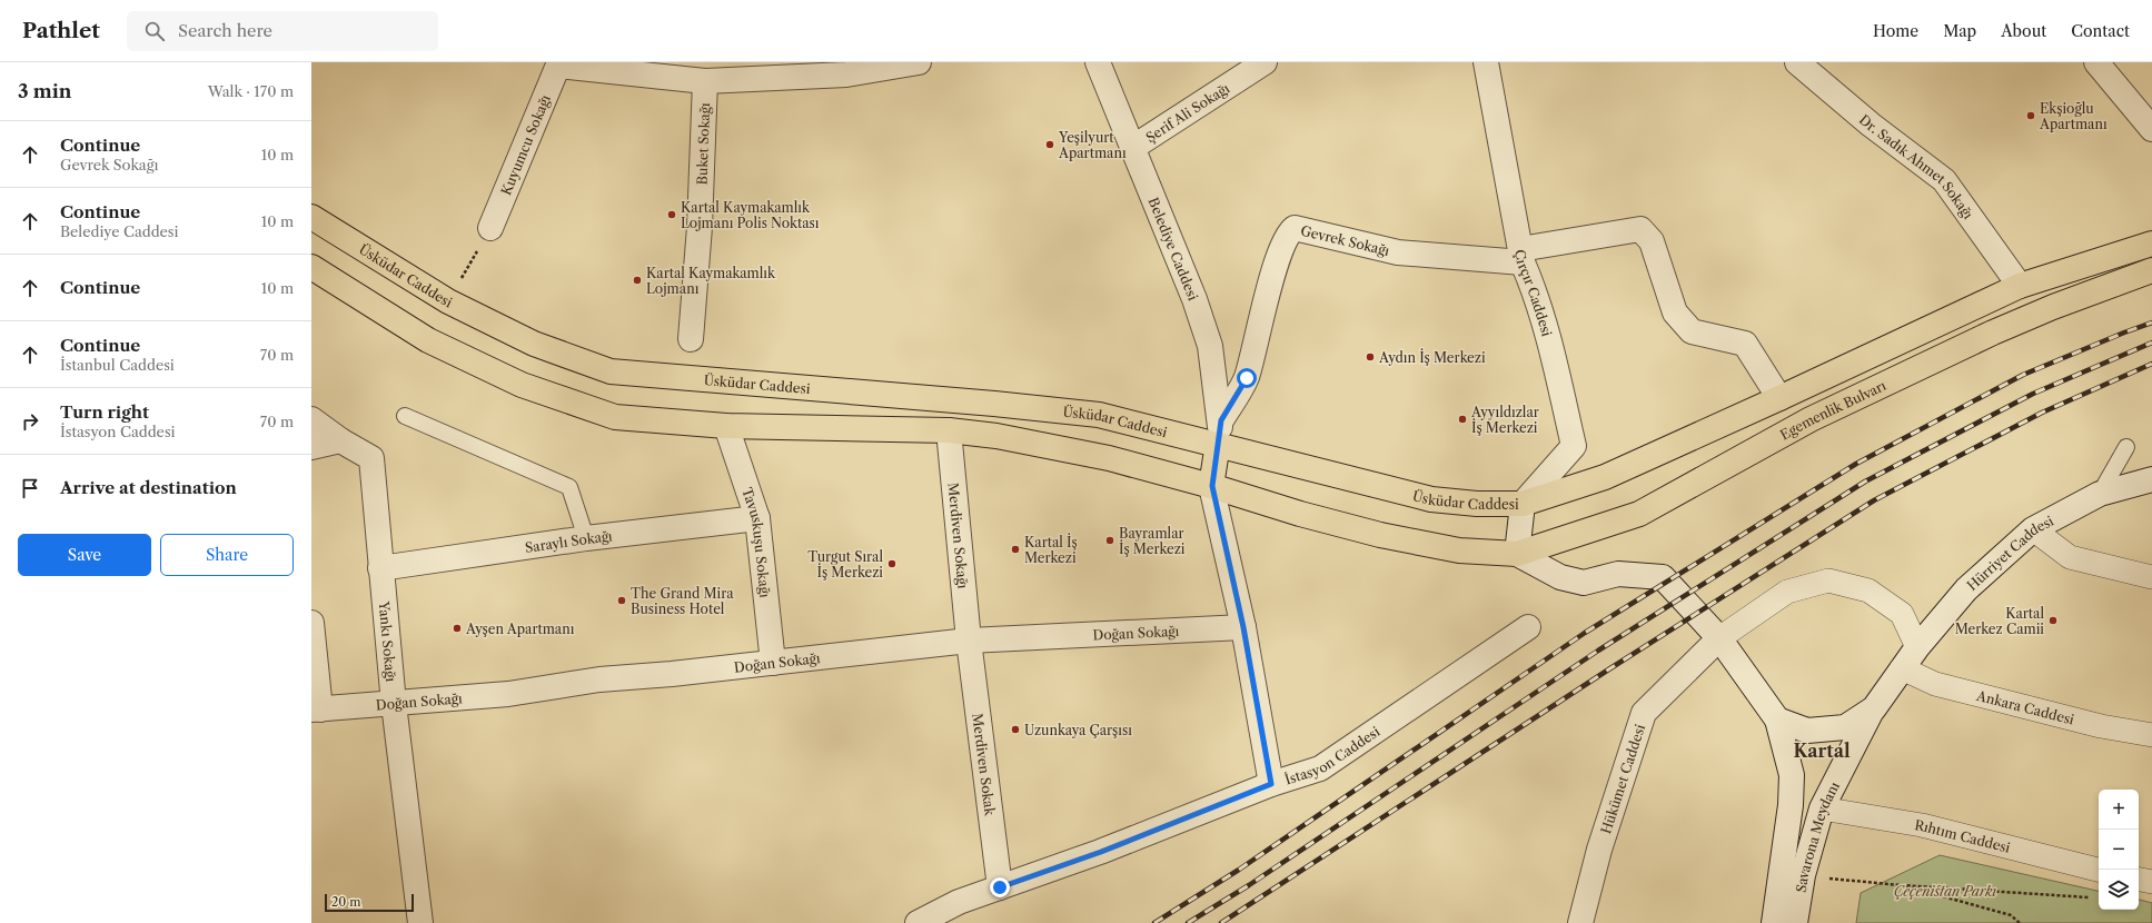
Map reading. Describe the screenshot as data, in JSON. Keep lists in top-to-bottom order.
{
  "streets": {
    "main road": ["Üsküdar Caddesi", "Egemenlik Bulvarı"],
    "street": [
      "Şerif Ali Sokağı",
      "Buket Sokağı",
      "Kuyumcu Sokağı",
      "Dr. Sadık Ahmet Sokağı",
      "Gevrek Sokağı",
      "Belediye Caddesi",
      "Çırçır Caddesi",
      "Merdiven Sokağı",
      "Saraylı Sokağı",
      "Tavuskuşu Sokağı",
      "Hürriyet Caddesi",
      "Doğan Sokağı",
      "Yankı Sokağı",
      "Ankara Caddesi",
      "İstasyon Caddesi",
      "Merdiven Sokak",
      "Hükümet Caddesi",
      "Rıhtım Caddesi",
      "Savarona Meydanı"
    ]
  },
  "crossings": [
    ["Şerif Ali Sokağı", "Belediye Caddesi"],
    ["Gevrek Sokağı", "Belediye Caddesi"],
    ["Gevrek Sokağı", "Üsküdar Caddesi"],
    ["Gevrek Sokağı", "Çırçır Caddesi"],
    ["Belediye Caddesi", "Üsküdar Caddesi"],
    ["Üsküdar Caddesi", "Çırçır Caddesi"],
    ["Üsküdar Caddesi", "Egemenlik Bulvarı"],
    ["Merdiven Sokağı", "Doğan Sokağı"],
    ["Merdiven Sokağı", "Merdiven Sokak"],
    ["Saraylı Sokağı", "Tavuskuşu Sokağı"],
    ["Saraylı Sokağı", "Yankı Sokağı"],
    ["Tavuskuşu Sokağı", "Doğan Sokağı"],
    ["Hürriyet Caddesi", "Ankara Caddesi"],
    ["Hürriyet Caddesi", "Savarona Meydanı"],
    ["Doğan Sokağı", "Yankı Sokağı"],
    ["Doğan Sokağı", "Merdiven Sokak"],
    ["İstasyon Caddesi", "Merdiven Sokak"],
    ["Rıhtım Caddesi", "Savarona Meydanı"]
  ],
  "districts": ["Kartal"],
  "parks": ["Çeçenistan Parkı"],
  "places": [
    "Ekşioğlu Apartmanı",
    "Yeşilyurt Apartmanı",
    "Kartal Kaymakamlık Lojmanı Polis Noktası",
    "Kartal Kaymakamlık Lojmanı",
    "Aydın İş Merkezi",
    "Ayyıldızlar İş Merkezi",
    "Bayramlar İş Merkezi",
    "Kartal İş Merkezi",
    "Turgut Sıral İş Merkezi",
    "The Grand Mira Business Hotel",
    "Kartal Merkez Camii",
    "Ayşen Apartmanı",
    "Uzunkaya Çarşısı"
  ],
  "scale_bar": "20 m",
  "page": {
    "header": "Pathlet",
    "search": "Search here",
    "nav": [
      "Home",
      "Map",
      "About",
      "Contact"
    ],
    "heading": ["3 min", "Walk · 170 m"],
    "list": [
      ["Continue", "Gevrek Sokağı", "10 m"],
      ["Continue", "Belediye Caddesi", "10 m"],
      ["Continue", "10 m"],
      ["Continue", "İstanbul Caddesi", "70 m"],
      ["Turn right", "İstasyon Caddesi", "70 m"],
      "Arrive at destination"
    ],
    "buttons": ["Save", "Share"],
    "map_buttons": ["+", "−"],
    "scale": "20 m"
  }
}
